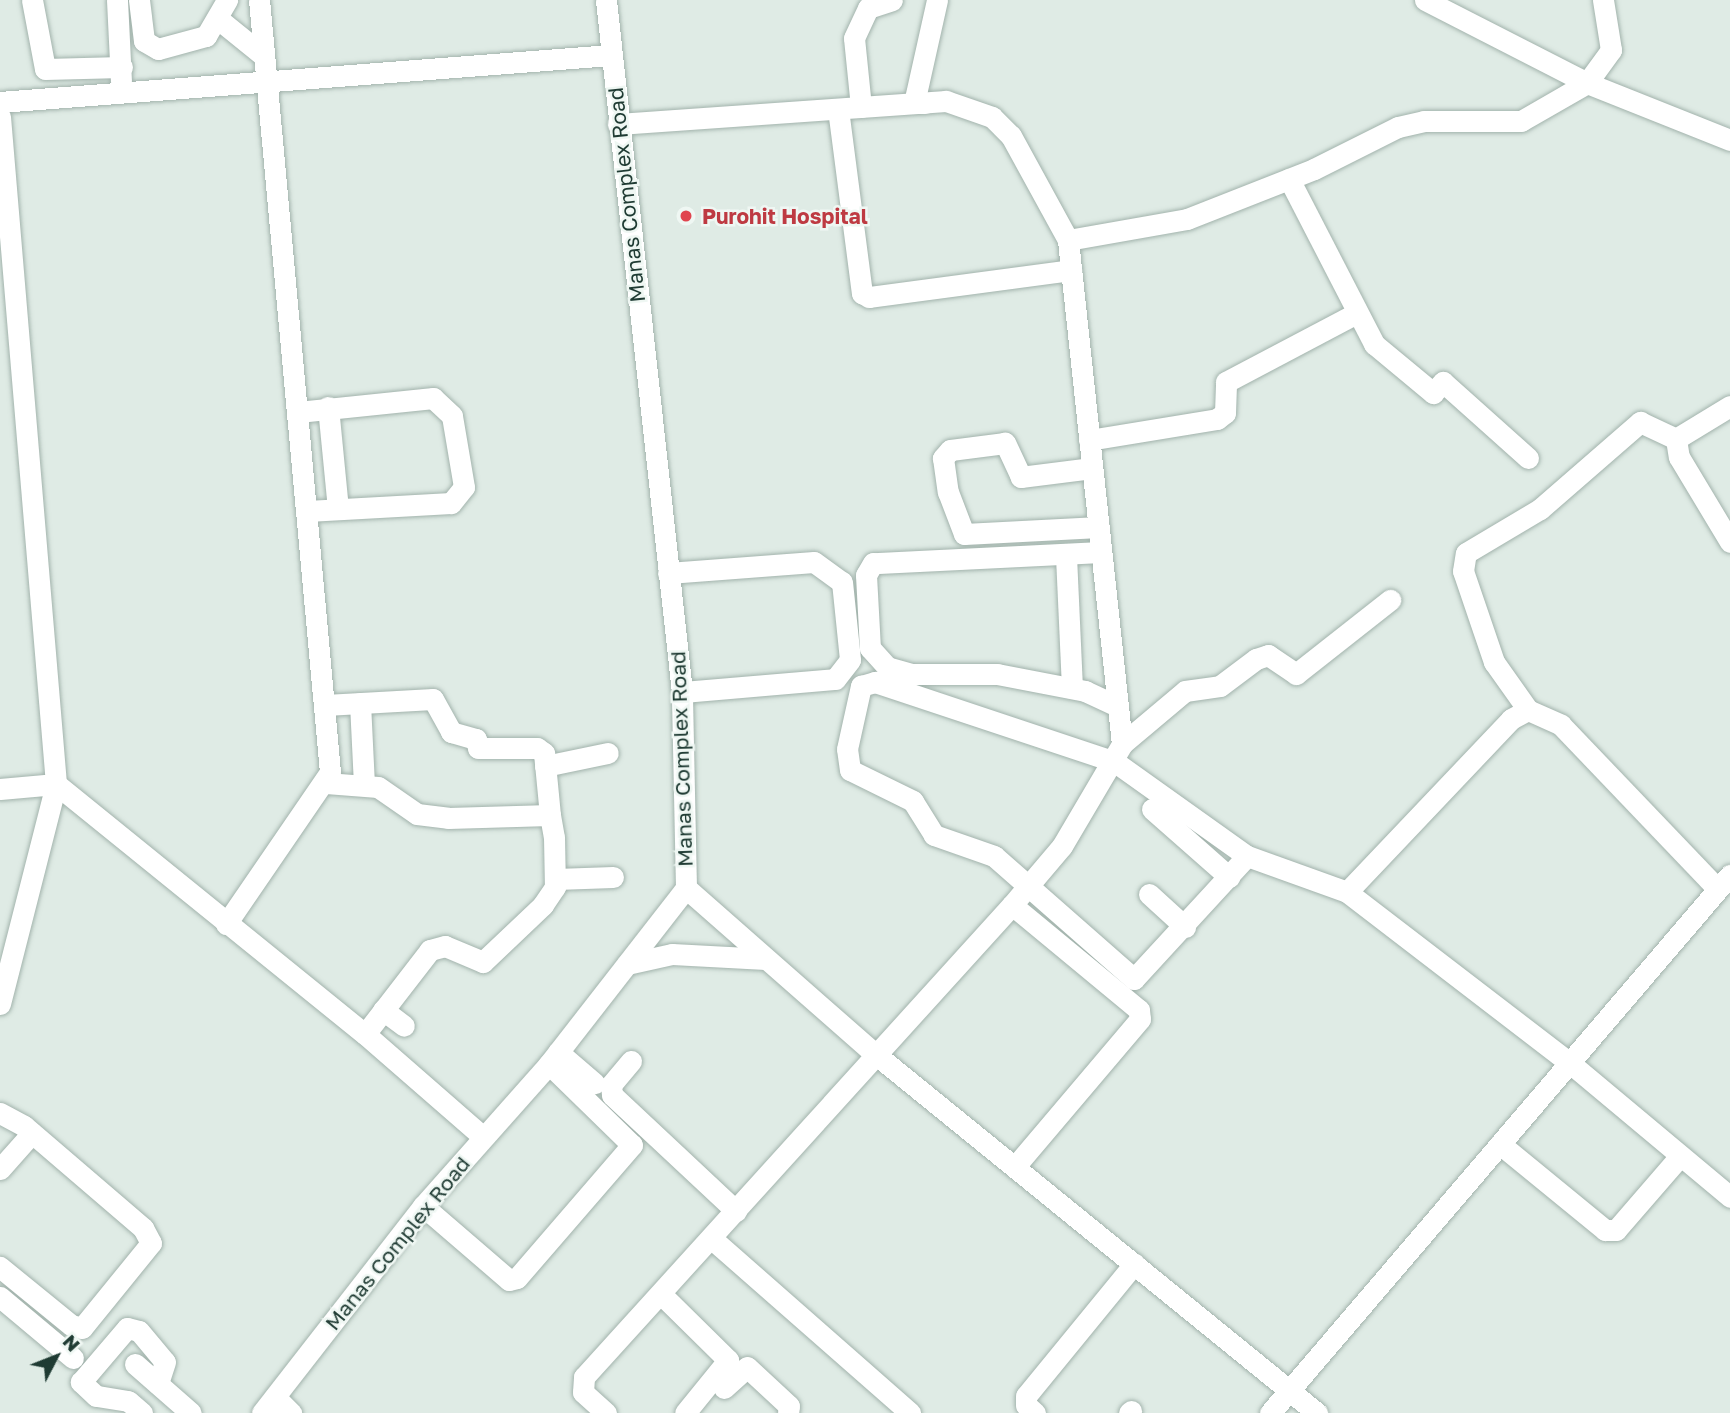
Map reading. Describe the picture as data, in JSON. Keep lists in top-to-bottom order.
{
  "streets": {
    "street": ["Manas Complex Road"]
  },
  "places": ["Purohit Hospital"],
  "north": "top right"
}
